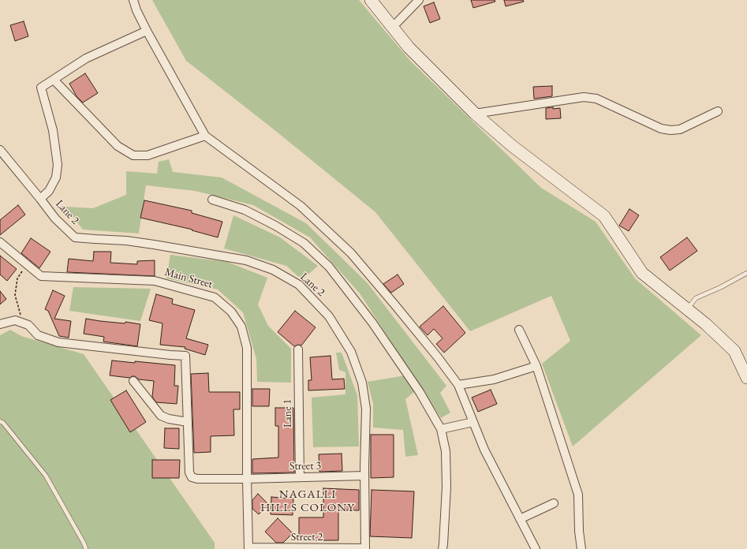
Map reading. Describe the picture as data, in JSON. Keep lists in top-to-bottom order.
{
  "streets": {
    "street": [
      "Lane 2",
      "Main Street",
      "Lane 1",
      "Street 3",
      "Street 2"
    ]
  },
  "crossings": [
    ["Lane 2", "Street 3"],
    ["Lane 2", "Street 2"],
    ["Main Street", "Street 3"],
    ["Main Street", "Street 2"],
    ["Lane 1", "Street 3"]
  ],
  "districts": ["NAGALLI HILLS COLONY"]
}
